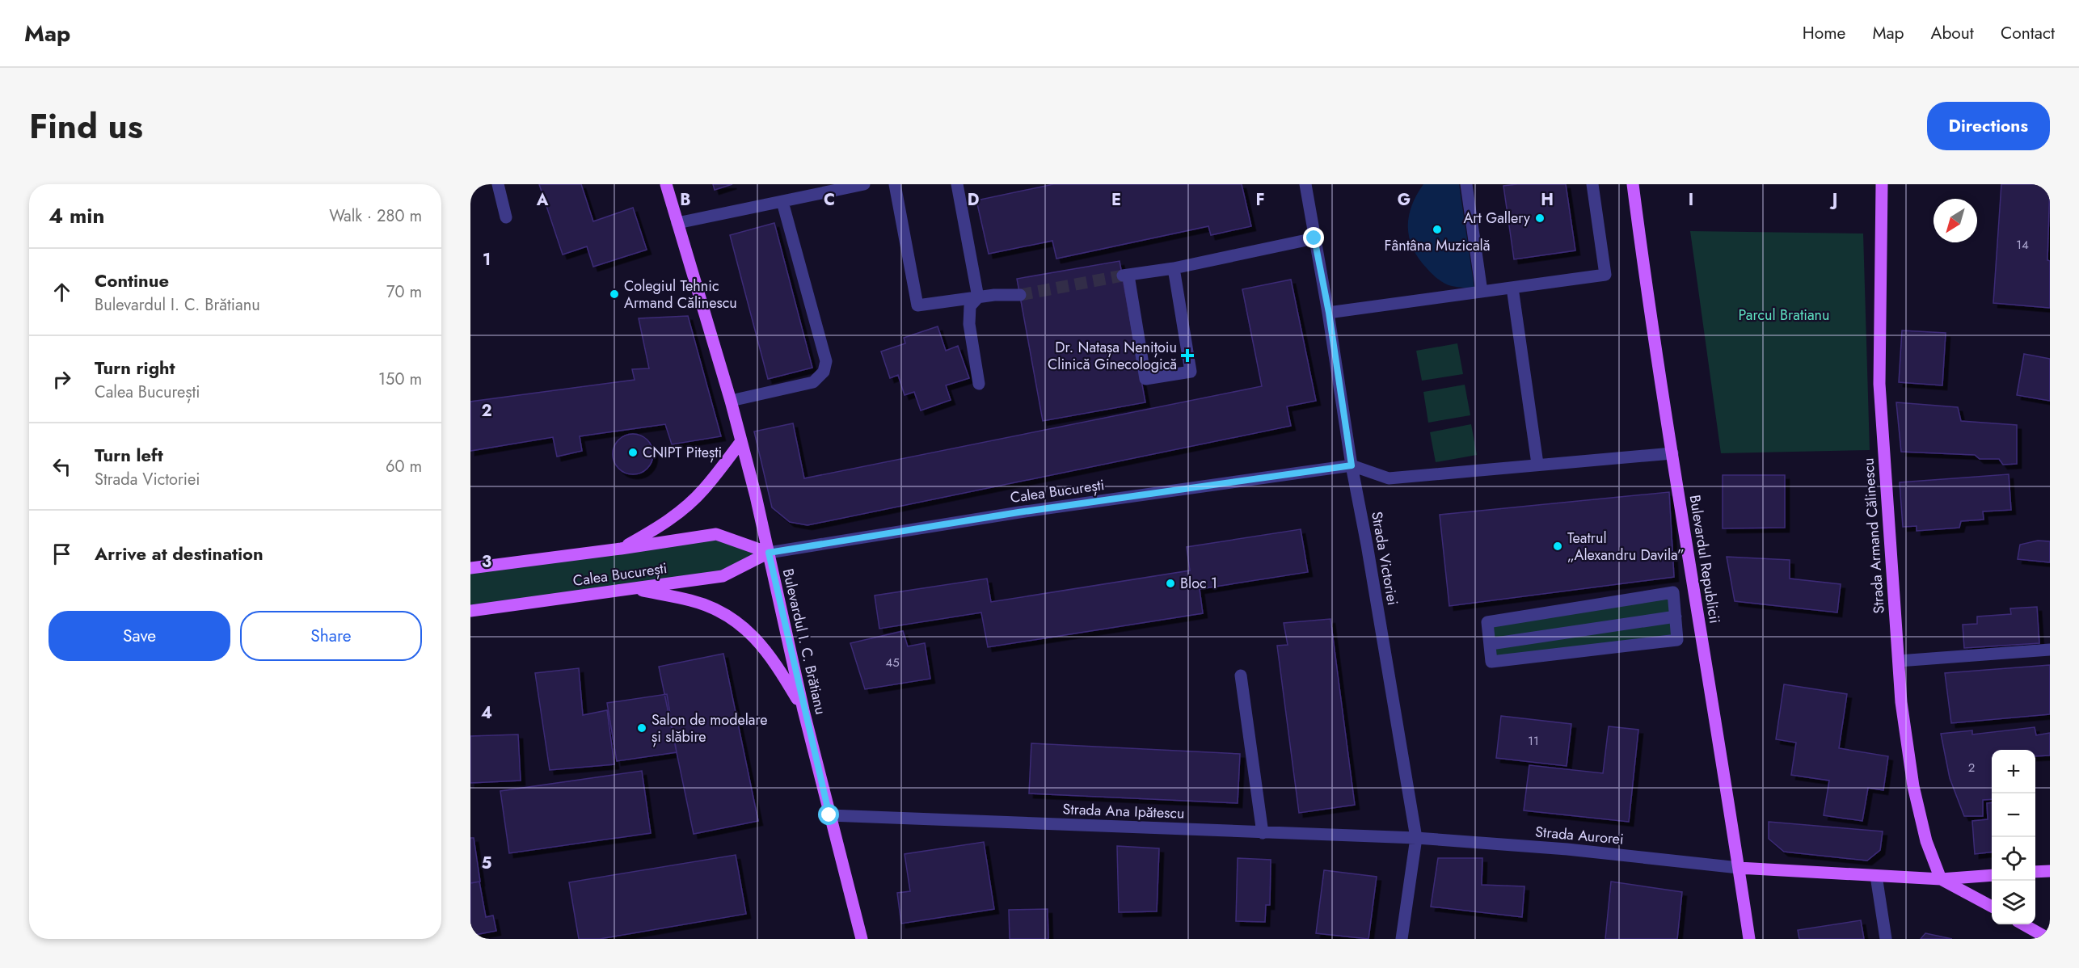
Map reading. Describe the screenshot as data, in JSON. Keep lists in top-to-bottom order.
{
  "streets": {
    "main road": [
      "Calea București",
      "Strada Armand Călinescu",
      "Bulevardul Republicii",
      "Bulevardul I. C. Brătianu"
    ],
    "street": ["Strada Victoriei", "Strada Ana Ipătescu", "Strada Aurorei"]
  },
  "crossings": [
    ["Calea București", "Strada Victoriei"],
    ["Calea București", "Bulevardul I. C. Brătianu"],
    ["Strada Victoriei", "Strada Ana Ipătescu"],
    ["Strada Victoriei", "Strada Aurorei"],
    ["Bulevardul Republicii", "Strada Aurorei"],
    ["Bulevardul I. C. Brătianu", "Strada Ana Ipătescu"],
    ["Strada Ana Ipătescu", "Strada Aurorei"]
  ],
  "parks": ["Parcul Bratianu"],
  "places": {
    "other": [
      "Art Gallery",
      "Fântâna Muzicală",
      "Colegiul Tehnic Armand Călinescu",
      "CNIPT Pitești",
      "Teatrul „Alexandru Davila”",
      "Bloc 1",
      "Salon de modelare și slăbire"
    ],
    "health": ["Dr. Natașa Nenițoiu Clinică Ginecologică"]
  },
  "house_numbers": [
    "14",
    "45",
    "11",
    "2"
  ],
  "north": "bottom left",
  "page": {
    "header": "Map",
    "nav": [
      "Home",
      "Map",
      "About",
      "Contact"
    ],
    "title": "Find us",
    "buttons": [
      "Directions",
      ["Save", "Share"]
    ],
    "heading": ["4 min", "Walk · 280 m"],
    "list": [
      ["Continue", "Bulevardul I. C. Brătianu", "70 m"],
      ["Turn right", "Calea București", "150 m"],
      ["Turn left", "Strada Victoriei", "60 m"],
      "Arrive at destination"
    ],
    "map_buttons": ["+", "−"]
  },
  "grid": {
    "columns": [
      "A",
      "B",
      "C",
      "D",
      "E",
      "F",
      "G",
      "H",
      "I",
      "J"
    ],
    "rows": [
      "1",
      "2",
      "3",
      "4",
      "5"
    ]
  }
}
